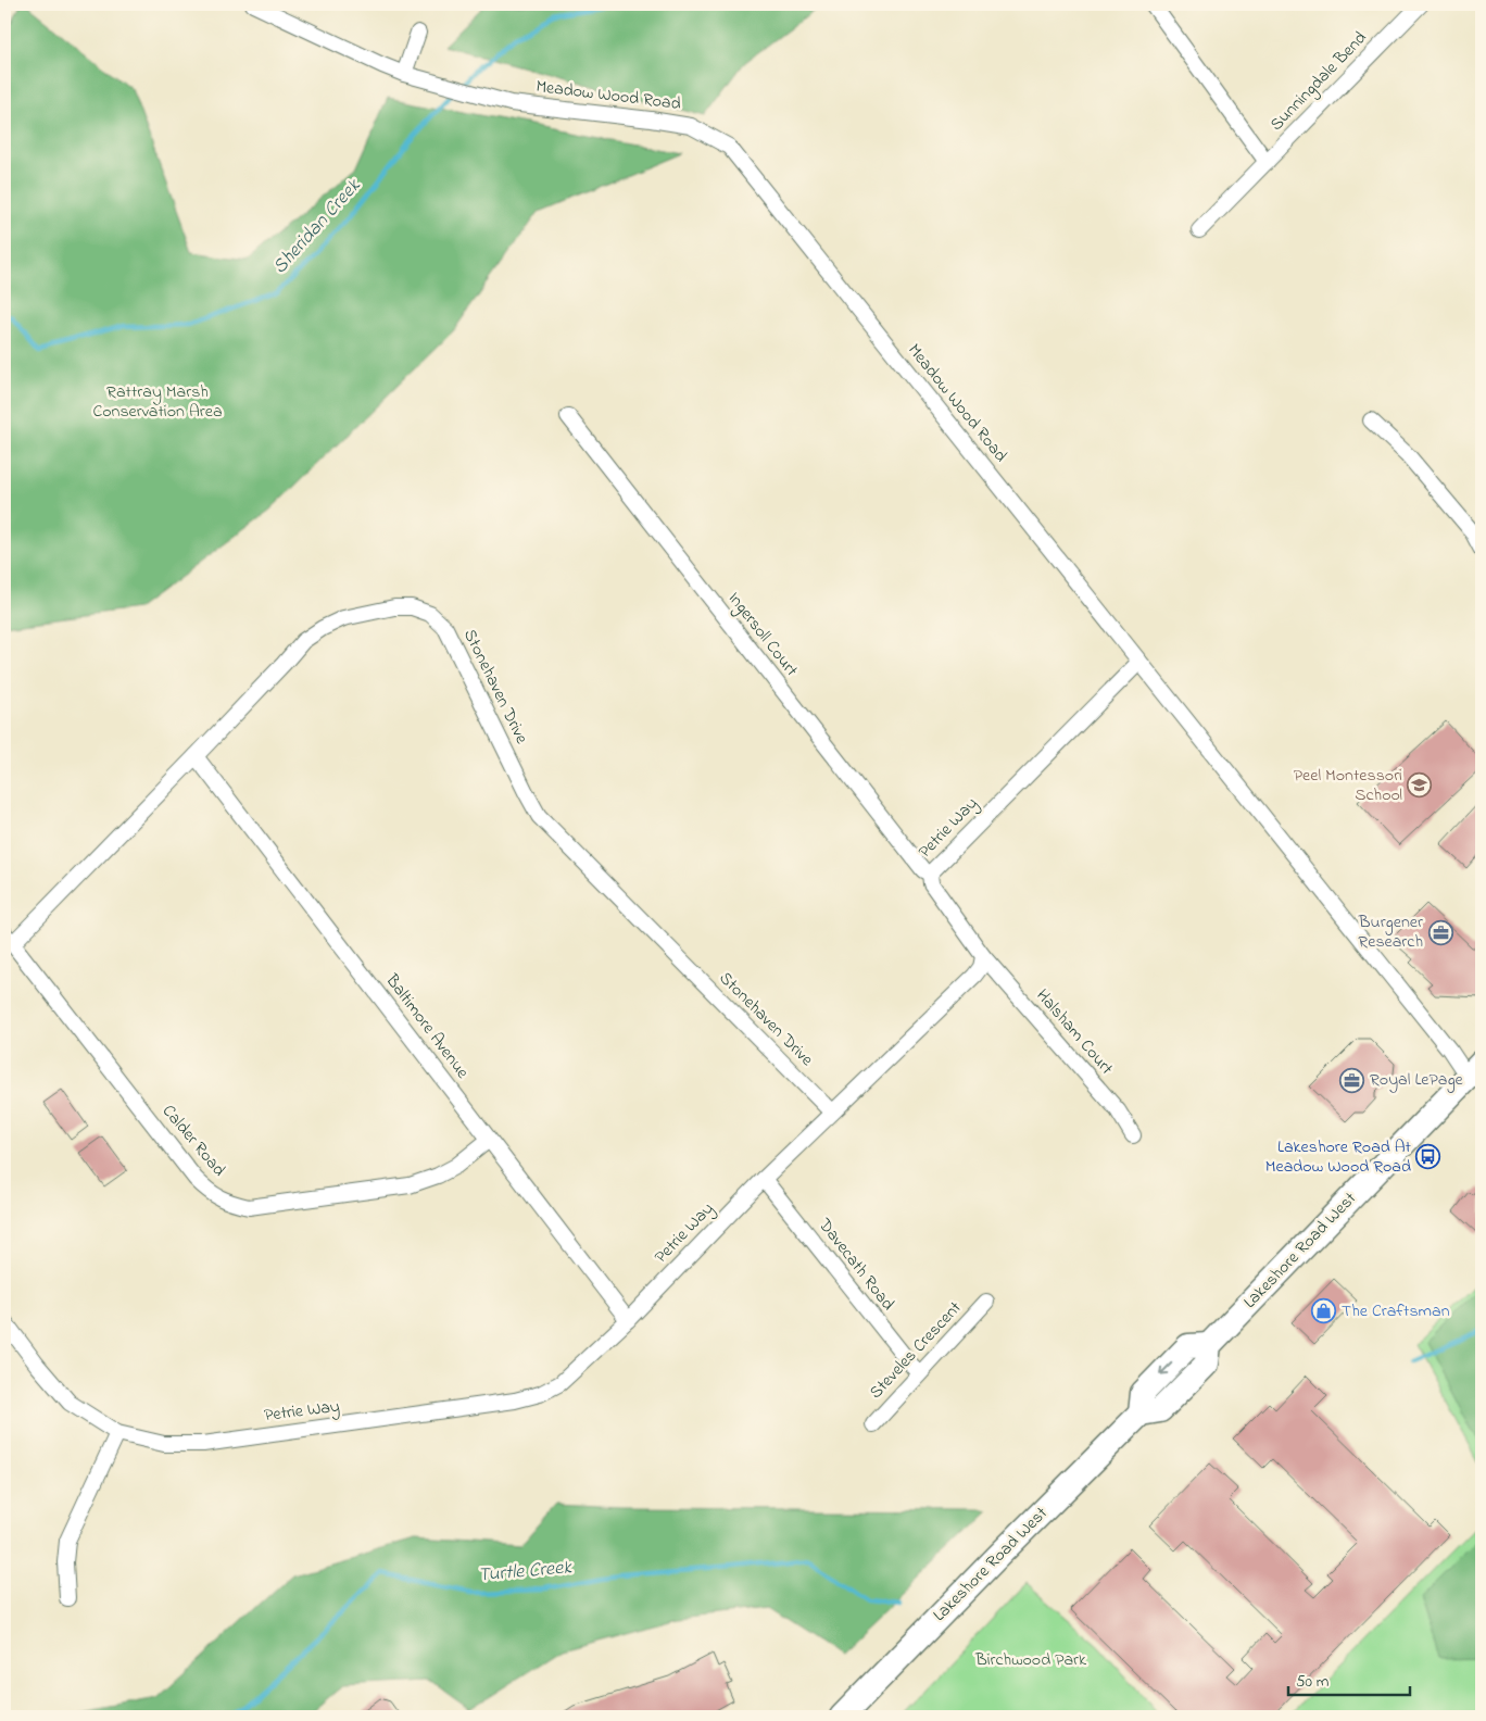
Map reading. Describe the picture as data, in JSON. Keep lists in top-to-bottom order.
{
  "streets": {
    "main road": ["Lakeshore Road West"],
    "street": [
      "Sunningdale Bend",
      "Meadow Wood Road",
      "Ingersoll Court",
      "Stonehaven Drive",
      "Petrie Way",
      "Baltimore Avenue",
      "Halsham Court",
      "Calder Road",
      "Davecath Road",
      "Steveles Crescent"
    ]
  },
  "crossings": [
    ["Meadow Wood Road", "Petrie Way"],
    ["Meadow Wood Road", "Lakeshore Road West"],
    ["Ingersoll Court", "Petrie Way"],
    ["Stonehaven Drive", "Petrie Way"],
    ["Stonehaven Drive", "Baltimore Avenue"],
    ["Stonehaven Drive", "Calder Road"],
    ["Petrie Way", "Baltimore Avenue"],
    ["Petrie Way", "Halsham Court"],
    ["Petrie Way", "Davecath Road"],
    ["Baltimore Avenue", "Calder Road"],
    ["Davecath Road", "Steveles Crescent"]
  ],
  "water": ["Sheridan Creek", "Turtle Creek"],
  "parks": ["Rattray Marsh Conservation Area", "Birchwood Park"],
  "places": {
    "school or university": ["Peel Montessori School"],
    "office": ["Burgener Research", "Royal LePage"],
    "bus stop": ["Lakeshore Road At Meadow Wood Road"],
    "shop": ["The Craftsman"]
  },
  "scale_bar": "50 m"
}
